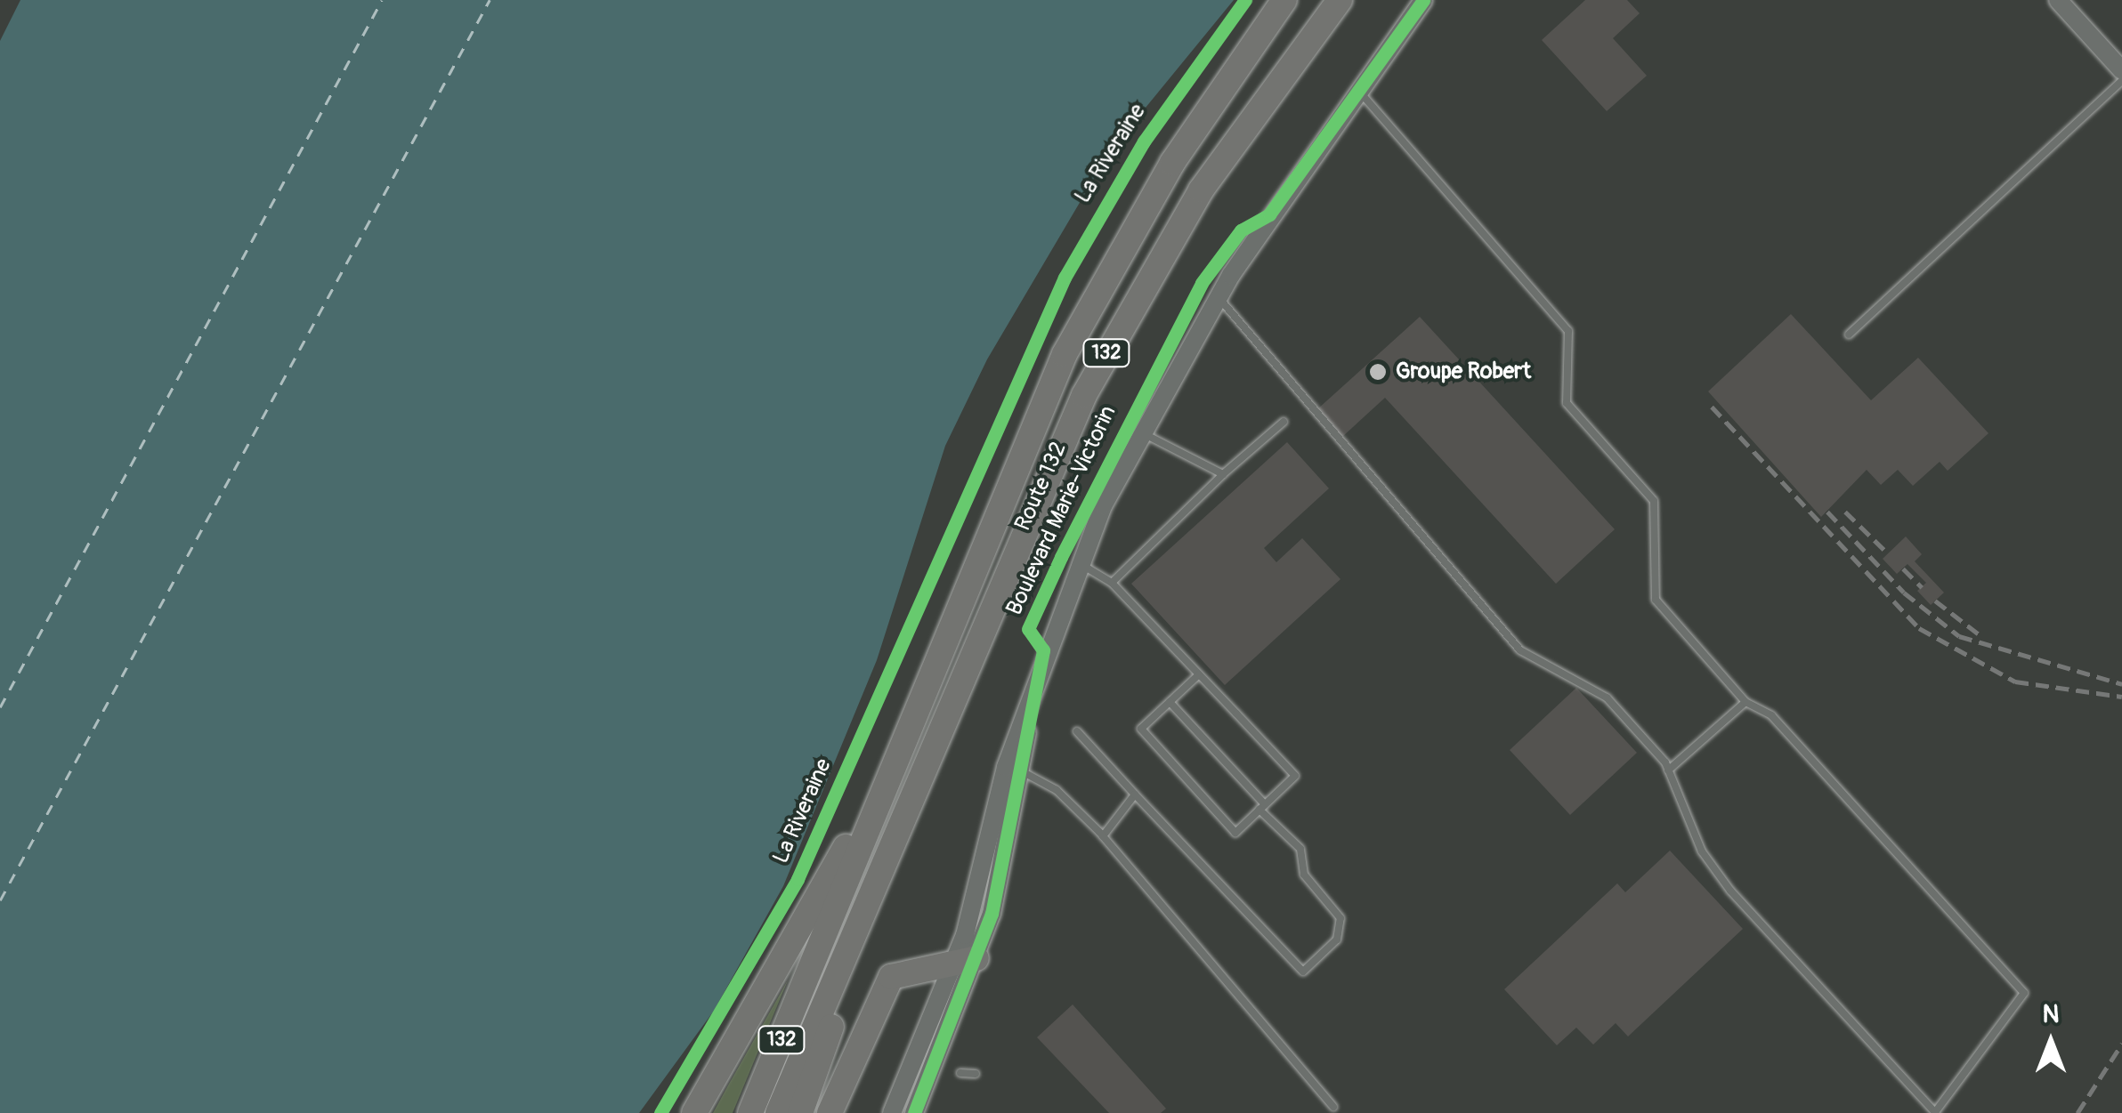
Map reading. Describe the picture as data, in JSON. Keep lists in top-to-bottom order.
{
  "streets": {
    "highway": ["132", "Route 132"],
    "street": ["Boulevard Marie-Victorin"],
    "cycle path": ["La Riveraine"]
  },
  "places": ["Groupe Robert"],
  "north": "top"
}
